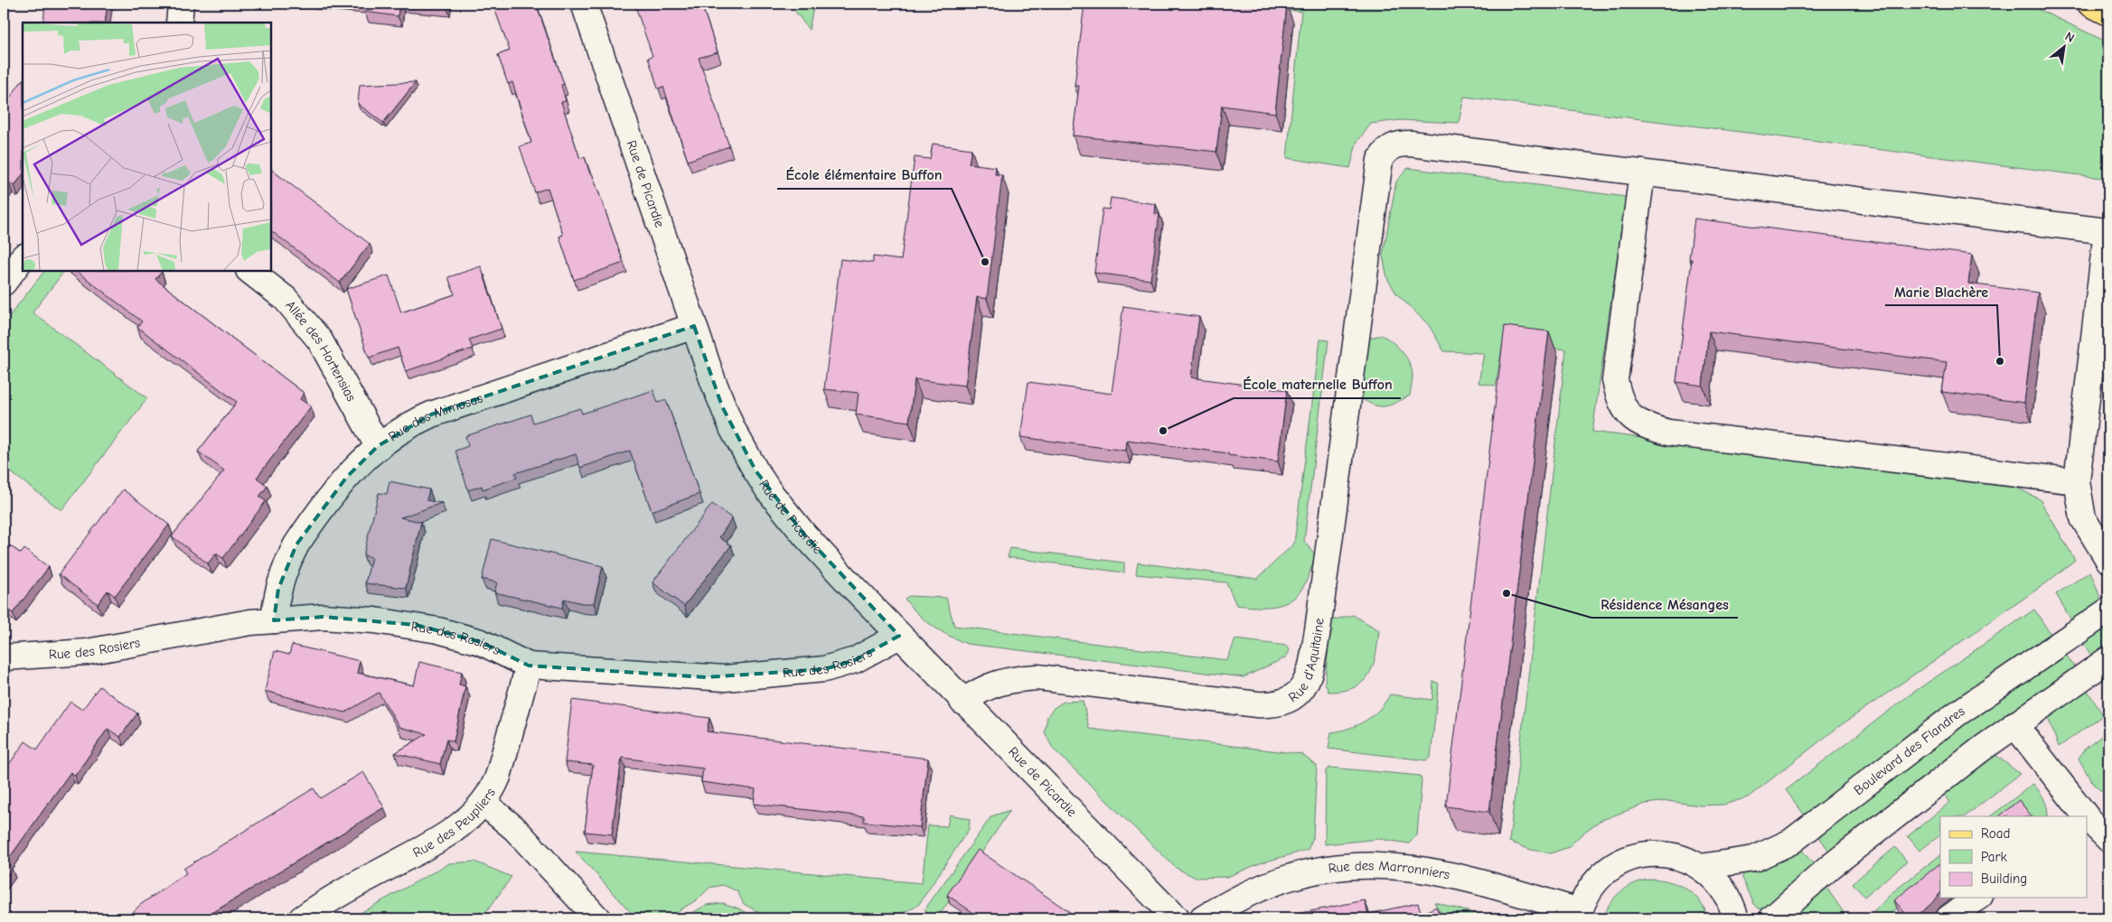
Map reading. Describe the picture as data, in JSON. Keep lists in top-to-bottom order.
{
  "streets": {
    "street": [
      "Rue de Picardie",
      "Allée des Hortensias",
      "Rue des Mimosas",
      "Rue des Rosiers",
      "Rue d'Aquitaine",
      "Boulevard des Flandres",
      "Rue des Peupliers",
      "Rue des Marronniers"
    ]
  },
  "crossings": [
    ["Rue de Picardie", "Rue des Mimosas"],
    ["Rue de Picardie", "Rue des Rosiers"],
    ["Rue de Picardie", "Rue d'Aquitaine"],
    ["Allée des Hortensias", "Rue des Mimosas"],
    ["Rue des Mimosas", "Rue des Rosiers"],
    ["Rue des Rosiers", "Rue des Peupliers"]
  ],
  "places": [
    "École élémentaire Buffon",
    "Marie Blachère",
    "École maternelle Buffon",
    "Résidence Mésanges"
  ],
  "legend": ["Road", "Park", "Building"],
  "north": "top right"
}
